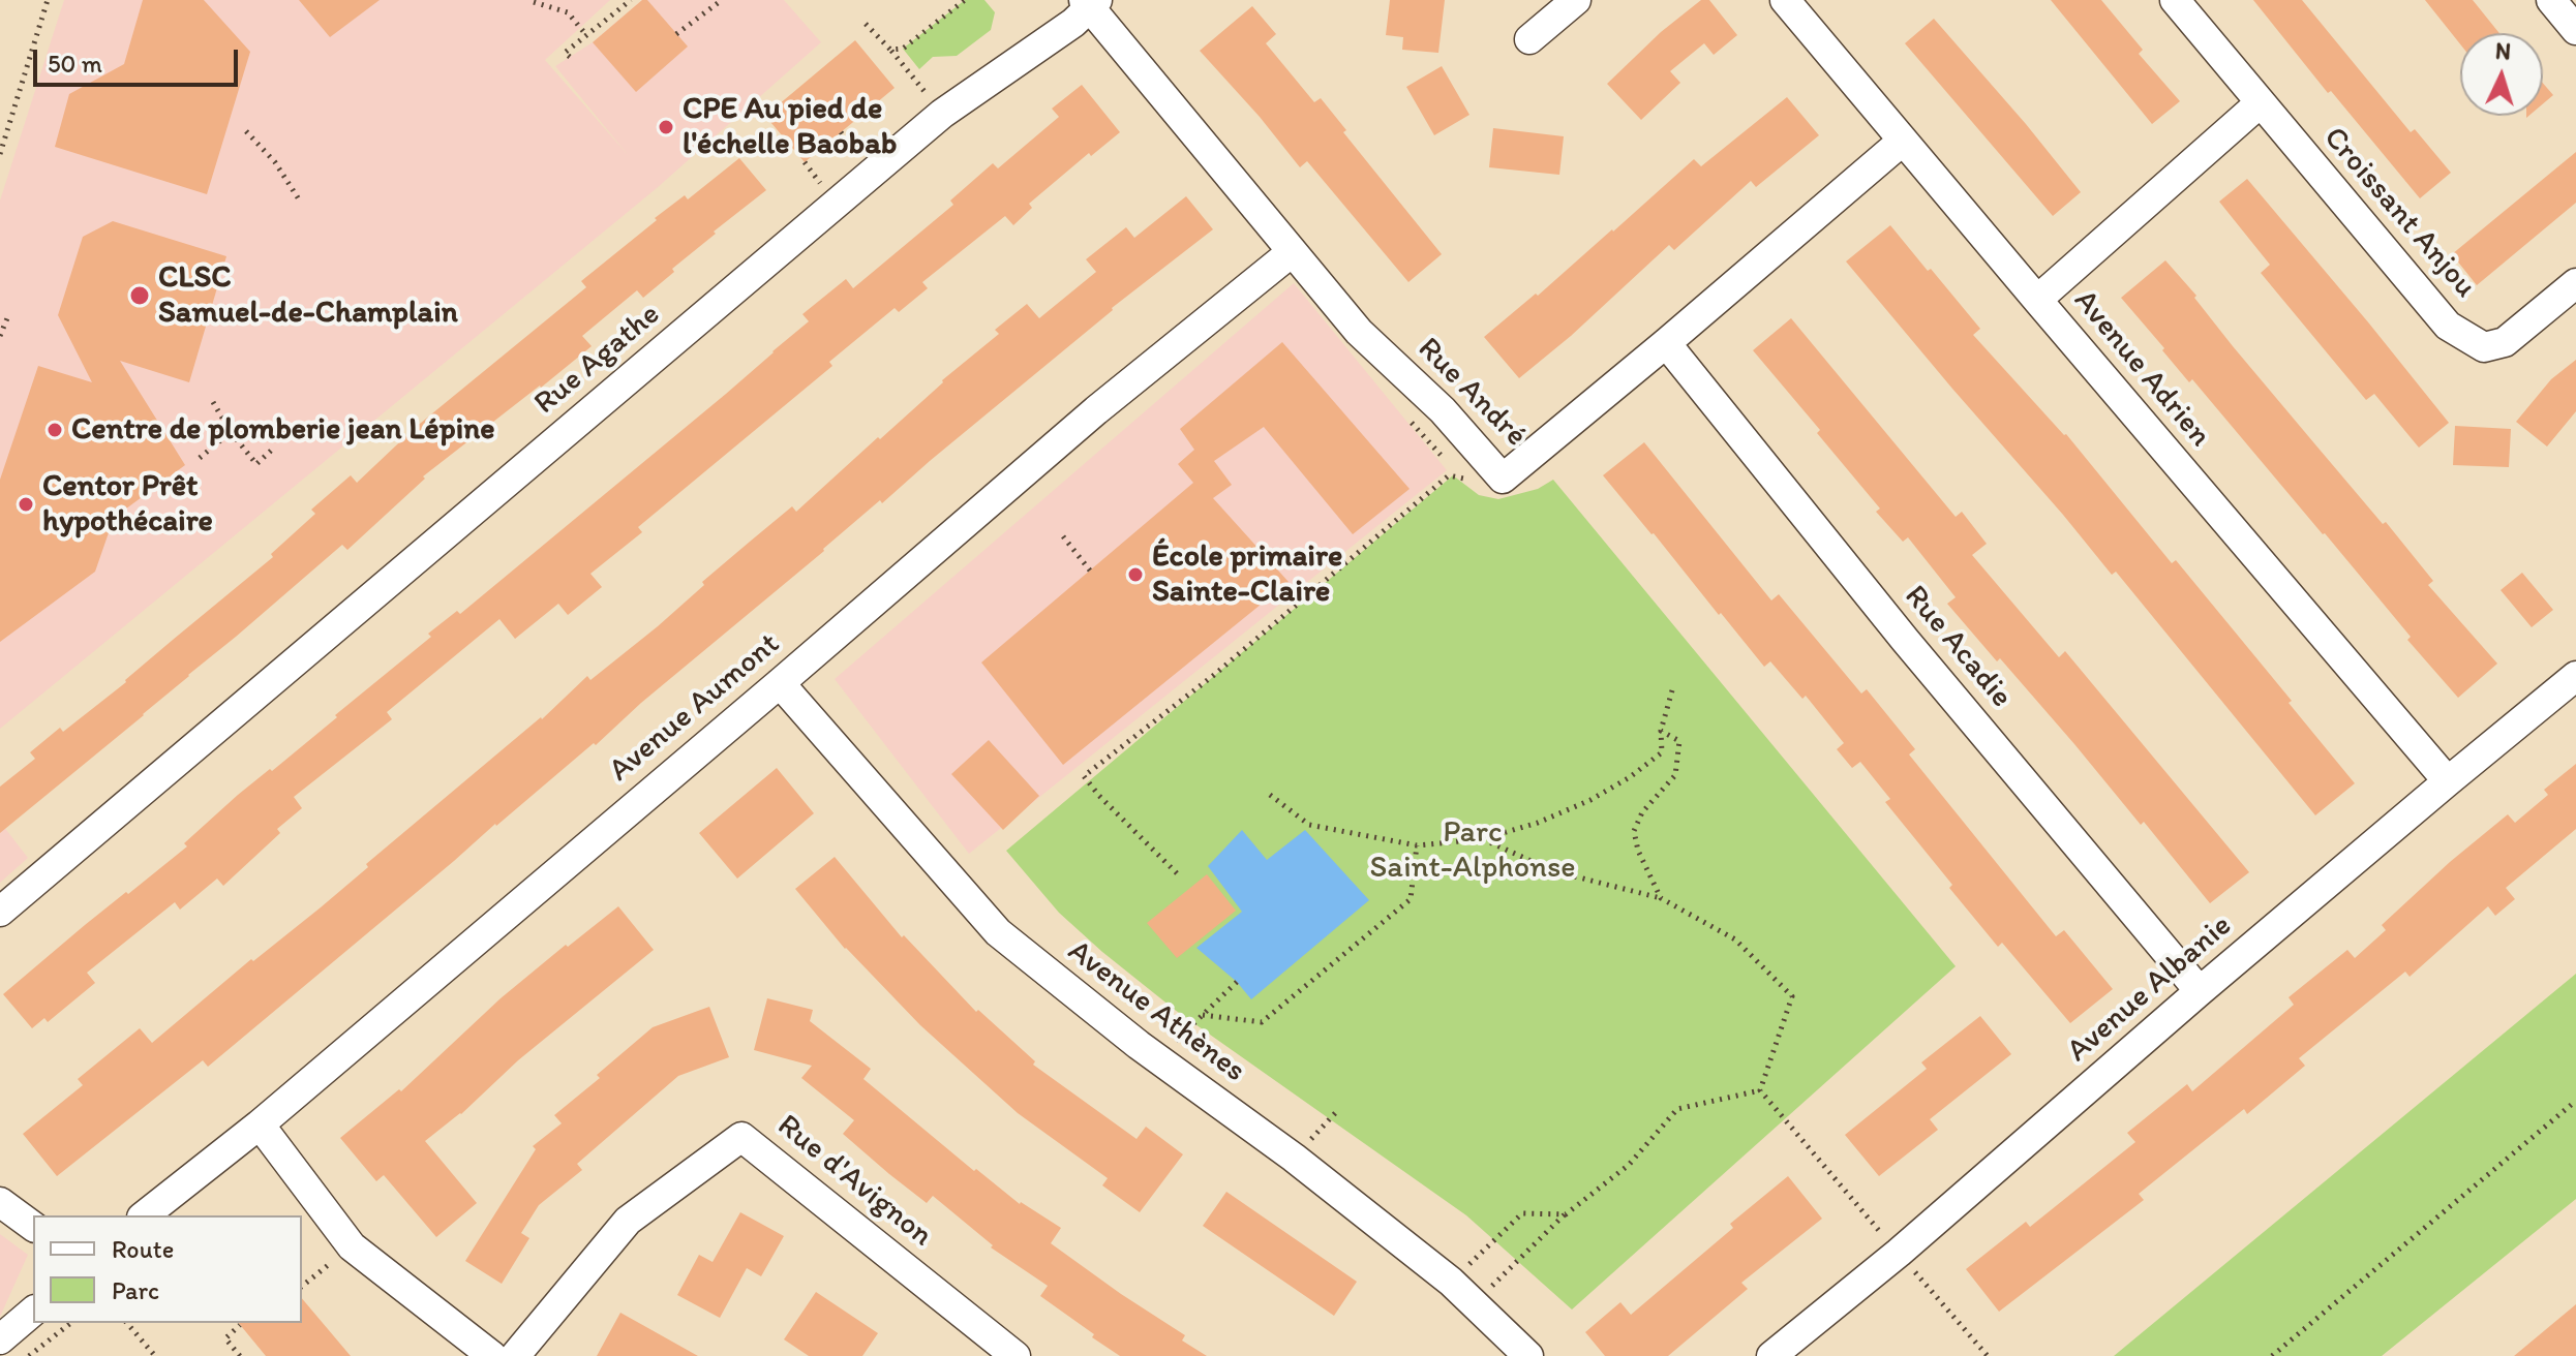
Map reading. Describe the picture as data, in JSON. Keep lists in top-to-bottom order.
{
  "streets": {
    "street": [
      "Croissant Anjou",
      "Rue Agathe",
      "Avenue Adrien",
      "Rue André",
      "Rue Acadie",
      "Avenue Aumont",
      "Avenue Albanie",
      "Avenue Athènes",
      "Rue d'Avignon"
    ]
  },
  "crossings": [
    ["Rue Agathe", "Rue André"],
    ["Avenue Adrien", "Rue André"],
    ["Avenue Adrien", "Avenue Albanie"],
    ["Rue André", "Rue Acadie"],
    ["Rue André", "Avenue Aumont"],
    ["Rue Acadie", "Avenue Albanie"],
    ["Avenue Aumont", "Avenue Athènes"]
  ],
  "parks": ["Parc Saint-Alphonse"],
  "places": [
    "CPE Au pied de l'échelle Baobab",
    "CLSC Samuel-de-Champlain",
    "Centre de plomberie jean Lépine",
    "Centor Prêt hypothécaire",
    "École primaire Sainte-Claire"
  ],
  "legend": ["Route", "Parc"],
  "scale_bar": "50 m",
  "north": "top"
}
